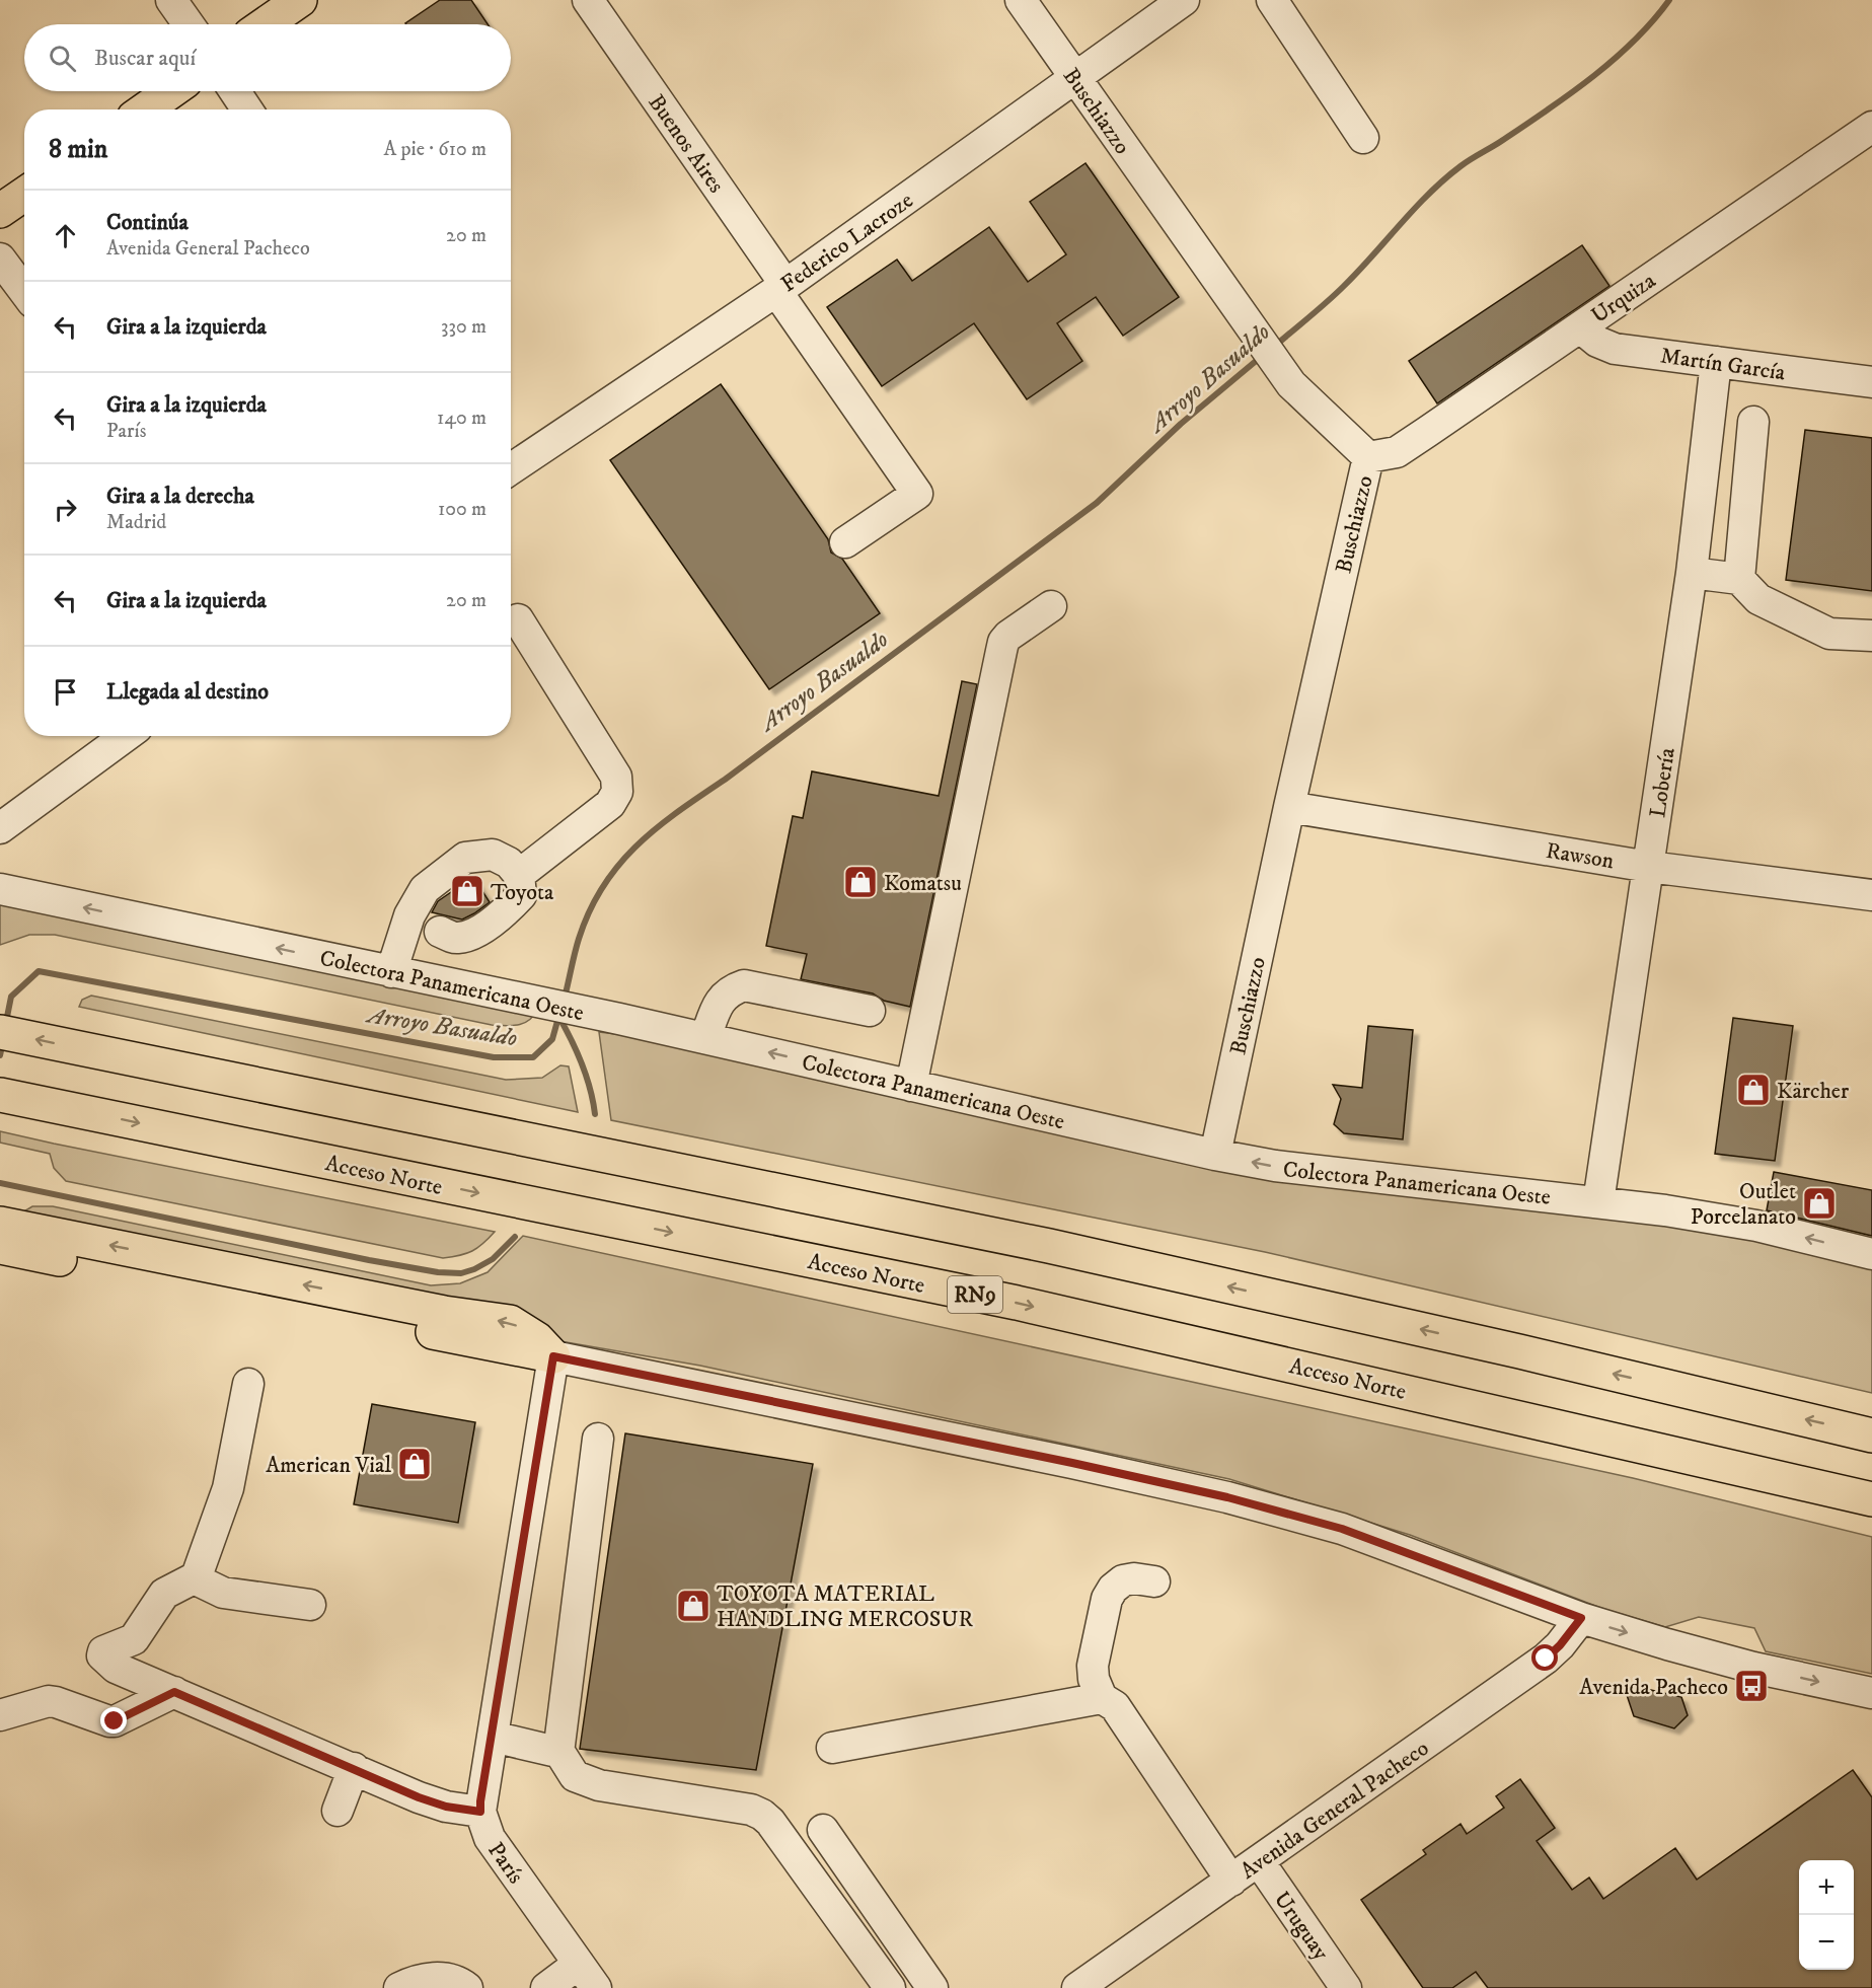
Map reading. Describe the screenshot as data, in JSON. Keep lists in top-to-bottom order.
{
  "streets": {
    "main road": ["Acceso Norte", "RN9"],
    "street": [
      "Buschiazzo",
      "Buenos Aires",
      "Federico Lacroze",
      "Urquiza",
      "Martín García",
      "Lobería",
      "Rawson",
      "Colectora Panamericana Oeste",
      "Avenida General Pacheco",
      "París",
      "Uruguay"
    ]
  },
  "crossings": [
    ["Buschiazzo", "Federico Lacroze"],
    ["Buschiazzo", "Urquiza"],
    ["Buschiazzo", "Rawson"],
    ["Buschiazzo", "Colectora Panamericana Oeste"],
    ["Buenos Aires", "Federico Lacroze"],
    ["Urquiza", "Martín García"],
    ["Martín García", "Lobería"],
    ["Lobería", "Rawson"],
    ["Lobería", "Colectora Panamericana Oeste"],
    ["Avenida General Pacheco", "Uruguay"]
  ],
  "one_way": ["Colectora Panamericana Oeste"],
  "water": ["Arroyo Basualdo"],
  "places": {
    "shop": [
      "Komatsu",
      "Toyota",
      "Kärcher",
      "Outlet Porcelanato",
      "American Vial",
      "TOYOTA MATERIAL HANDLING MERCOSUR"
    ],
    "bus stop": ["Avenida Pacheco"]
  },
  "page": {
    "search": "Buscar aquí",
    "heading": ["8 min", "A pie · 610 m"],
    "list": [
      ["Continúa", "Avenida General Pacheco", "20 m"],
      ["Gira a la izquierda", "330 m"],
      ["Gira a la izquierda", "París", "140 m"],
      ["Gira a la derecha", "Madrid", "100 m"],
      ["Gira a la izquierda", "20 m"],
      "Llegada al destino"
    ],
    "map_buttons": ["+", "−"]
  }
}
